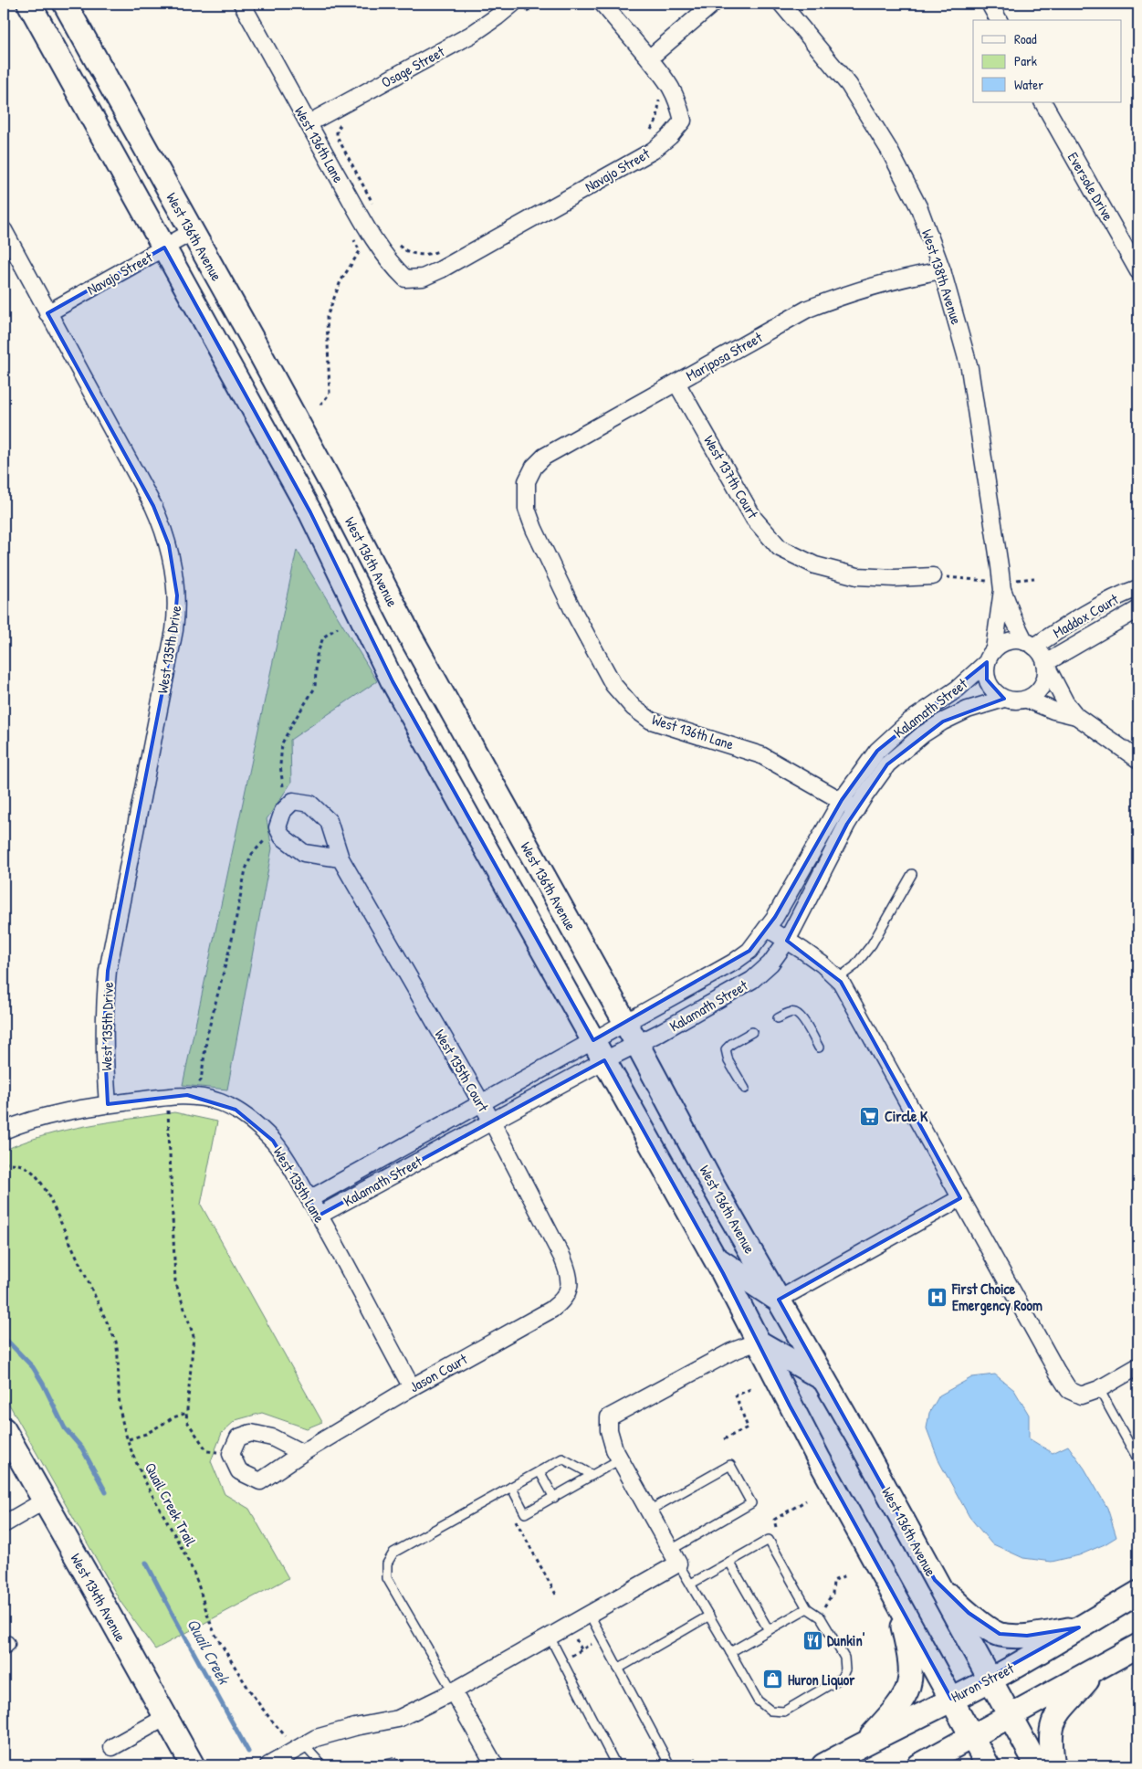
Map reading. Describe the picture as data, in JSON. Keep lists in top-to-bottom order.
{
  "streets": {
    "main road": ["West 136th Avenue", "West 134th Avenue", "Huron Street"],
    "street": [
      "Osage Street",
      "West 136th Lane",
      "Navajo Street",
      "Eversole Drive",
      "West 138th Avenue",
      "Mariposa Street",
      "West 137th Court",
      "Maddox Court",
      "West 135th Drive",
      "Kalamath Street",
      "West 135th Court",
      "West 135th Lane",
      "Jason Court"
    ],
    "path": ["Quail Creek Trail"]
  },
  "crossings": [
    ["Osage Street", "West 136th Lane"],
    ["West 136th Lane", "Navajo Street"],
    ["West 136th Lane", "Mariposa Street"],
    ["West 136th Lane", "Kalamath Street"],
    ["Navajo Street", "West 136th Avenue"],
    ["Navajo Street", "West 135th Drive"],
    ["West 136th Avenue", "Kalamath Street"],
    ["West 136th Avenue", "Huron Street"],
    ["West 138th Avenue", "Mariposa Street"],
    ["West 138th Avenue", "Maddox Court"],
    ["West 138th Avenue", "Kalamath Street"],
    ["Mariposa Street", "West 137th Court"],
    ["Maddox Court", "Kalamath Street"],
    ["West 135th Drive", "West 135th Lane"],
    ["Kalamath Street", "West 135th Court"],
    ["Kalamath Street", "West 135th Lane"],
    ["West 135th Court", "Jason Court"],
    ["West 135th Lane", "Jason Court"]
  ],
  "water": ["Quail Creek"],
  "places": {
    "supermarket": ["Circle K"],
    "hospital": ["First Choice Emergency Room"],
    "restaurant": ["Dunkin'"],
    "shop": ["Huron Liquor"]
  },
  "legend": ["Road", "Park", "Water"]
}
